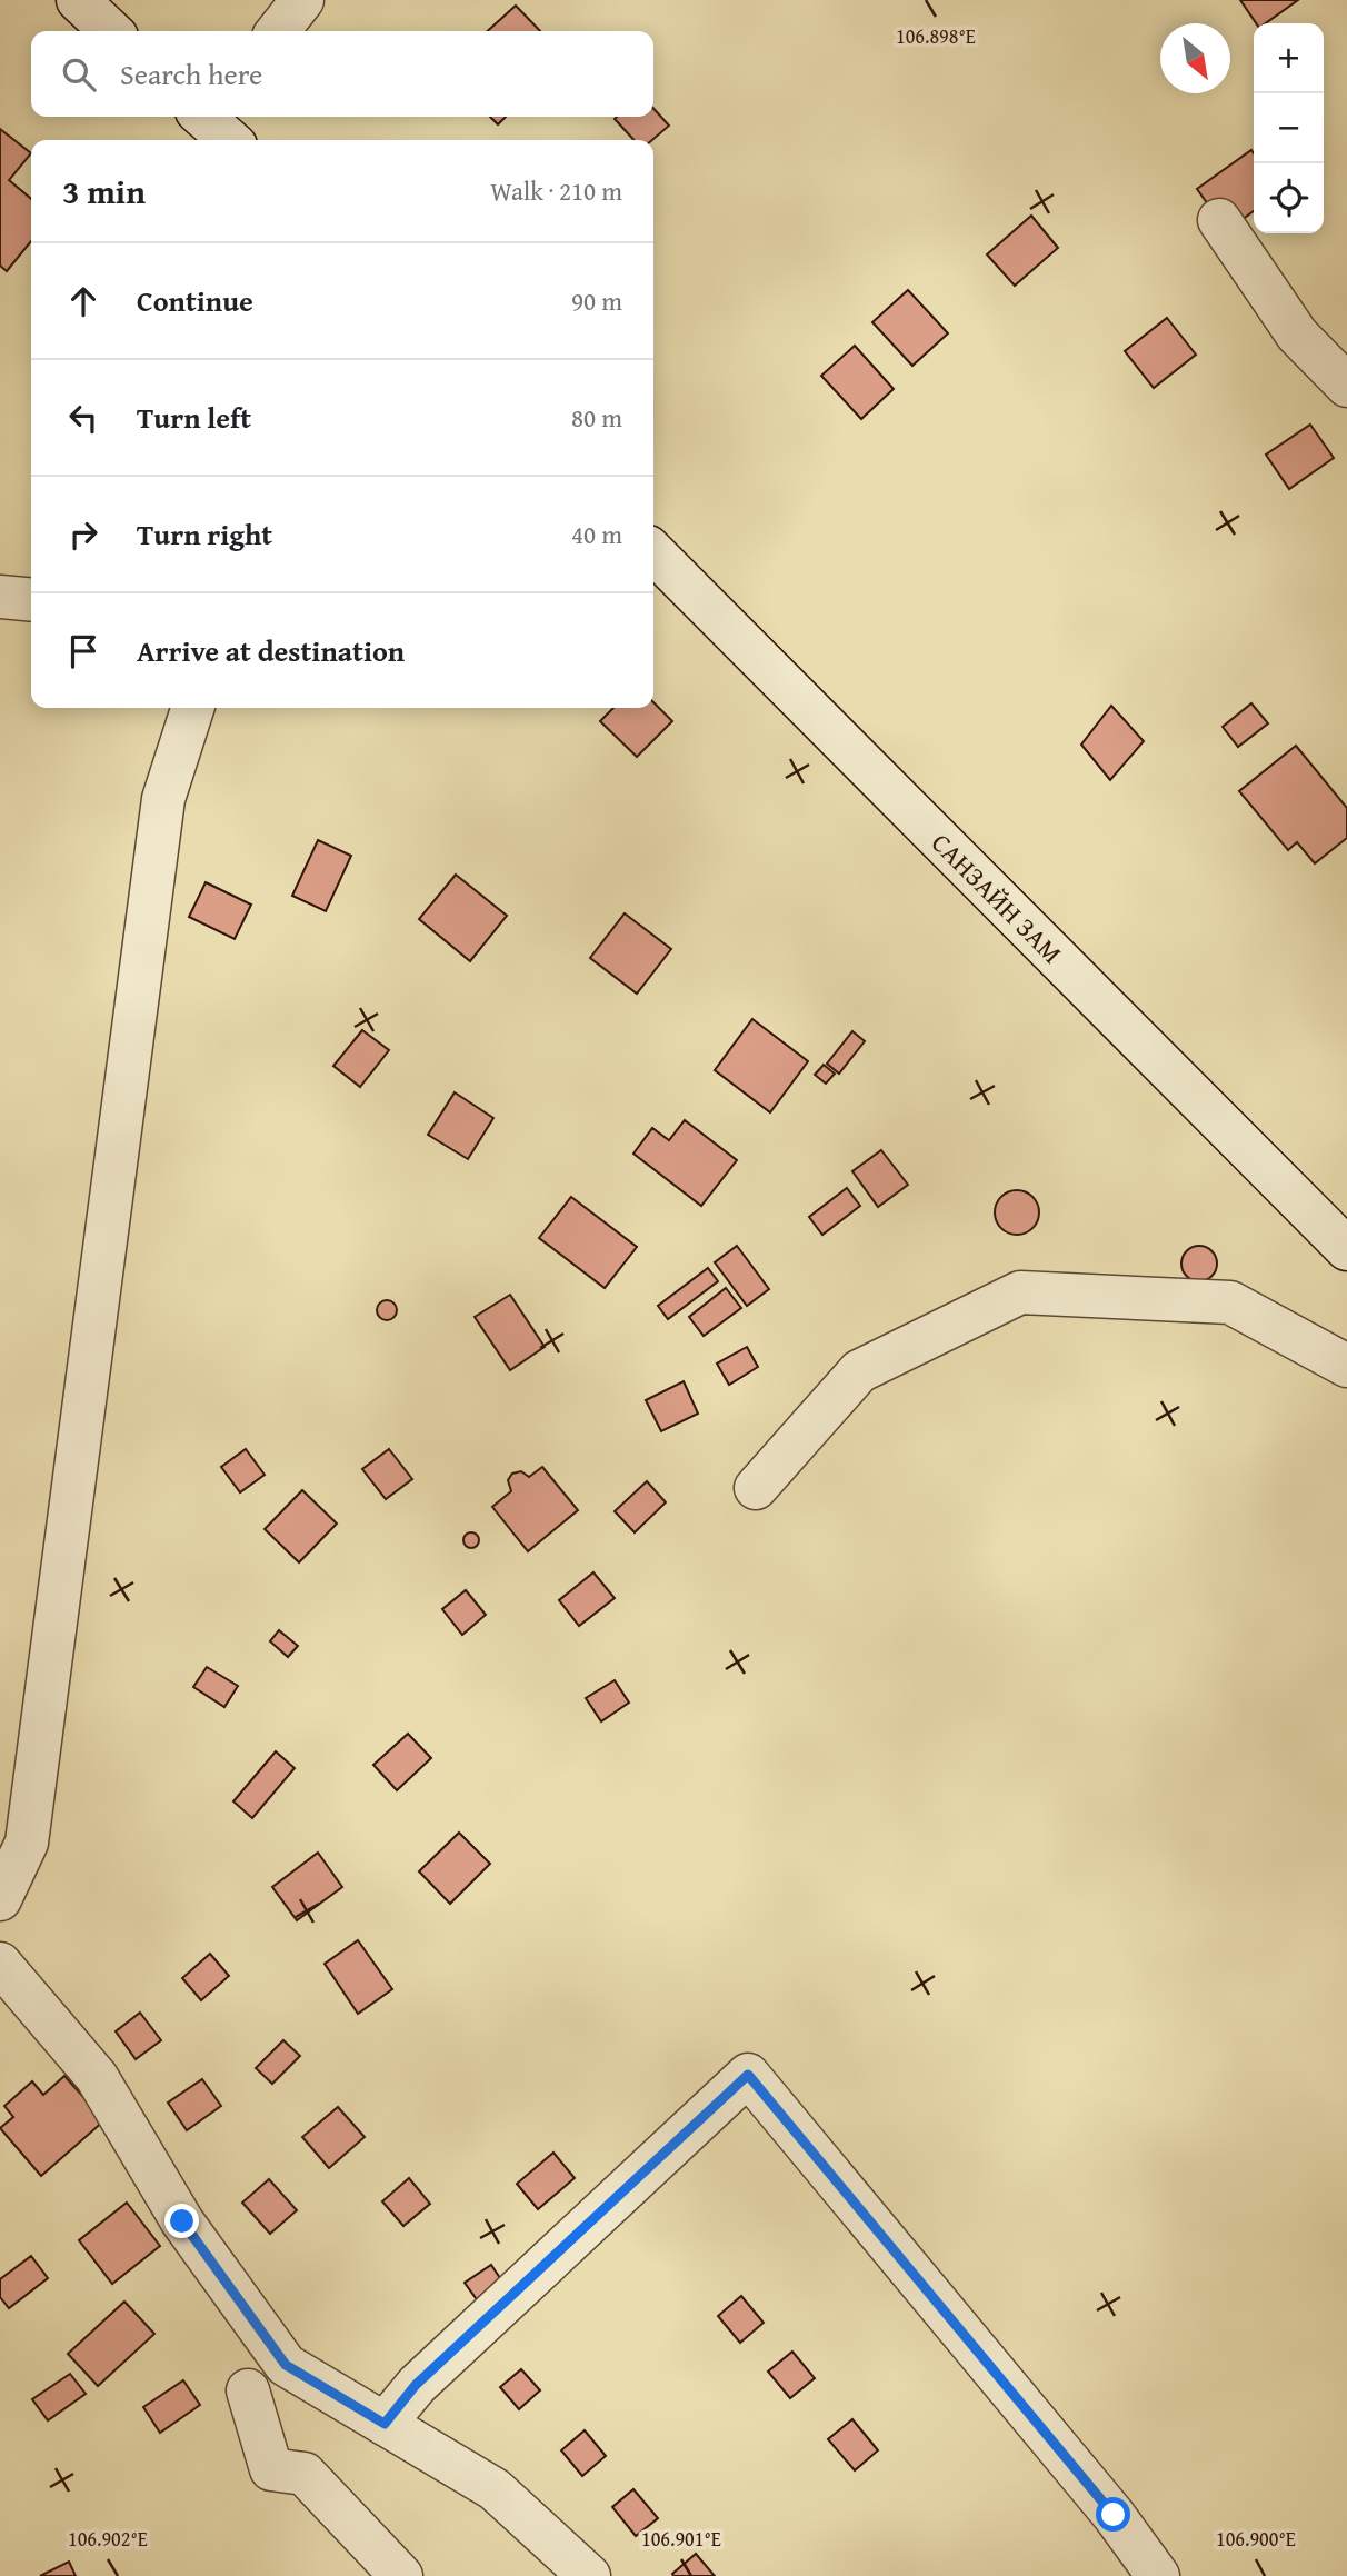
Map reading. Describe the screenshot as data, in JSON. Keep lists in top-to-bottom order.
{
  "streets": {
    "street": ["САНЗАЙН ЗАМ"]
  },
  "north": "bottom right",
  "page": {
    "map_buttons": ["+", "−"],
    "search": "Search here",
    "heading": ["3 min", "Walk · 210 m"],
    "list": [
      ["Continue", "90 m"],
      ["Turn left", "80 m"],
      ["Turn right", "40 m"],
      "Arrive at destination"
    ]
  },
  "coordinates": [
    "106.898°E",
    "106.902°E",
    "106.901°E",
    "106.900°E"
  ]
}
